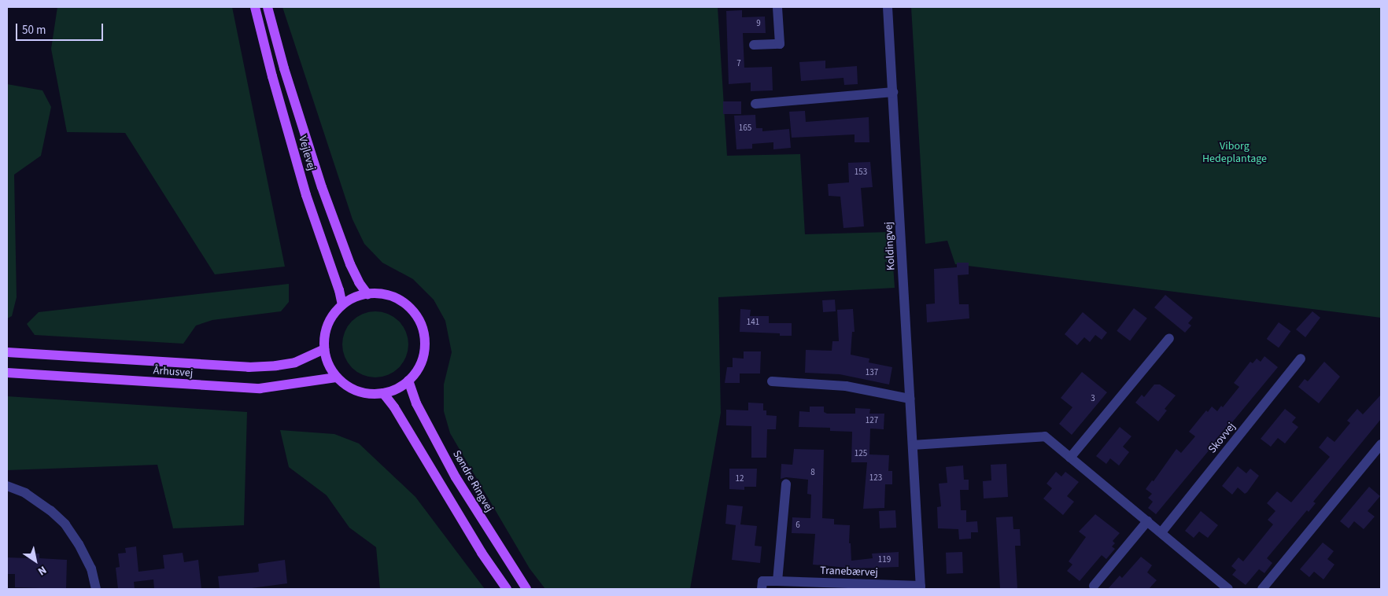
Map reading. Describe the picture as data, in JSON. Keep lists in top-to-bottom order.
{
  "streets": {
    "main road": ["Vejlevej", "Århusvej", "Søndre Ringvej"],
    "street": ["Koldingvej", "Skovvej", "Tranebærvej"]
  },
  "crossings": [
    ["Vejlevej", "Århusvej"],
    ["Vejlevej", "Søndre Ringvej"],
    ["Koldingvej", "Tranebærvej"],
    ["Århusvej", "Søndre Ringvej"]
  ],
  "parks": ["Viborg Hedeplantage"],
  "house_numbers": [
    "9",
    "7",
    "165",
    "153",
    "141",
    "137",
    "3",
    "127",
    "125",
    "8",
    "123",
    "12",
    "6",
    "119"
  ],
  "scale_bar": "50 m",
  "north": "bottom right"
}
